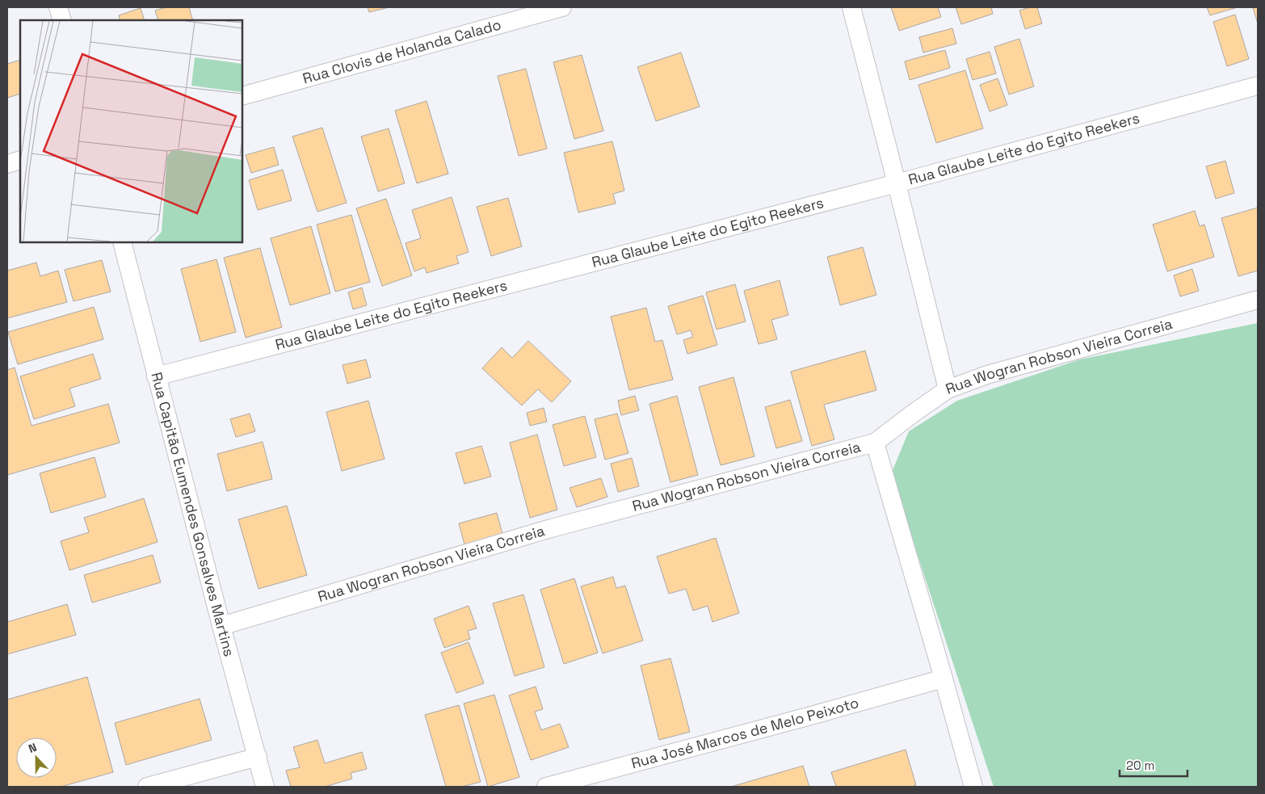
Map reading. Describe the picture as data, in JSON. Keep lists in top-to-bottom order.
{
  "streets": {
    "street": [
      "Rua Clovis de Holanda Calado",
      "Rua Glaube Leite do Egito Reekers",
      "Rua Wogran Robson Vieira Correia",
      "Rua Capitão Eumendes Gonsalves Martins",
      "Rua José Marcos de Melo Peixoto"
    ]
  },
  "crossings": [
    ["Rua Glaube Leite do Egito Reekers", "Rua Capitão Eumendes Gonsalves Martins"],
    ["Rua Wogran Robson Vieira Correia", "Rua Capitão Eumendes Gonsalves Martins"]
  ],
  "scale_bar": "20 m",
  "north": "top"
}
